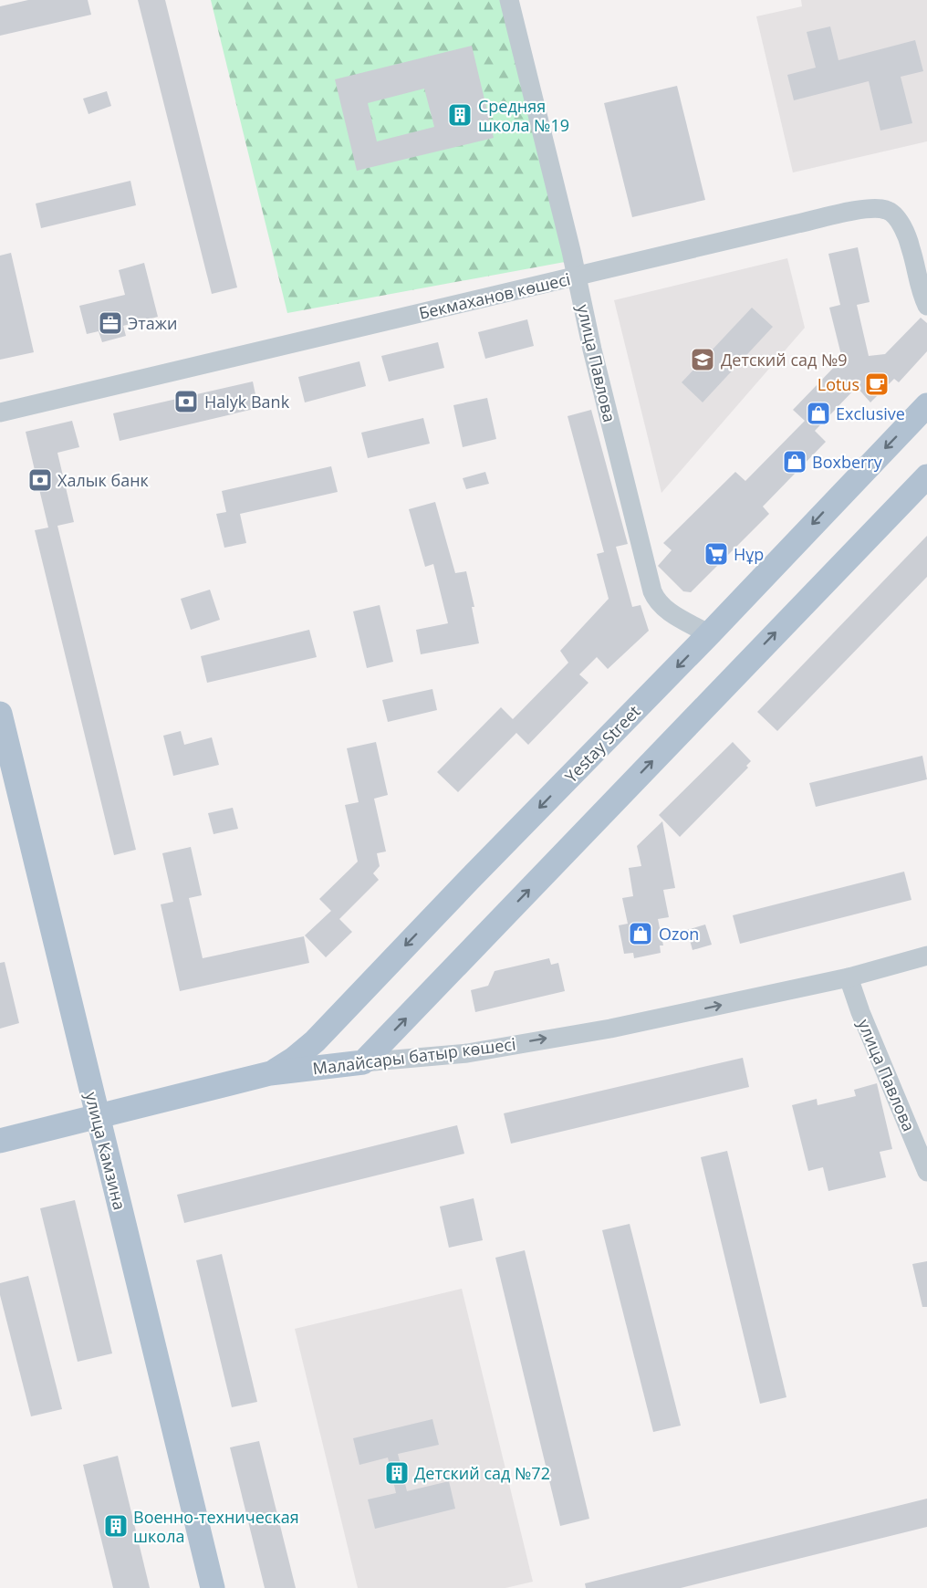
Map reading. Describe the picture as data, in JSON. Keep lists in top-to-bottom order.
{
  "streets": {
    "main road": ["Yestay Street", "Малайсары батыр көшесі", "улица Камзина"],
    "street": ["Бекмаханов көшесі", "улица Павлова"]
  },
  "crossings": [
    ["Бекмаханов көшесі", "улица Павлова"],
    ["улица Павлова", "Yestay Street"],
    ["улица Павлова", "Малайсары батыр көшесі"],
    ["Yestay Street", "Малайсары батыр көшесі"],
    ["Малайсары батыр көшесі", "улица Камзина"]
  ],
  "one_way": ["Малайсары батыр көшесі"],
  "places": {
    "building": ["Средняя школа №19", "Детский сад №72", "Военно-техническая школа"],
    "office": ["Этажи"],
    "school or university": ["Детский сад №9"],
    "cafe": ["Lotus"],
    "bank": ["Halyk Bank", "Халык банк"],
    "shop": ["Exclusive", "Boxberry", "Ozon"],
    "supermarket": ["Нұр"]
  }
}
